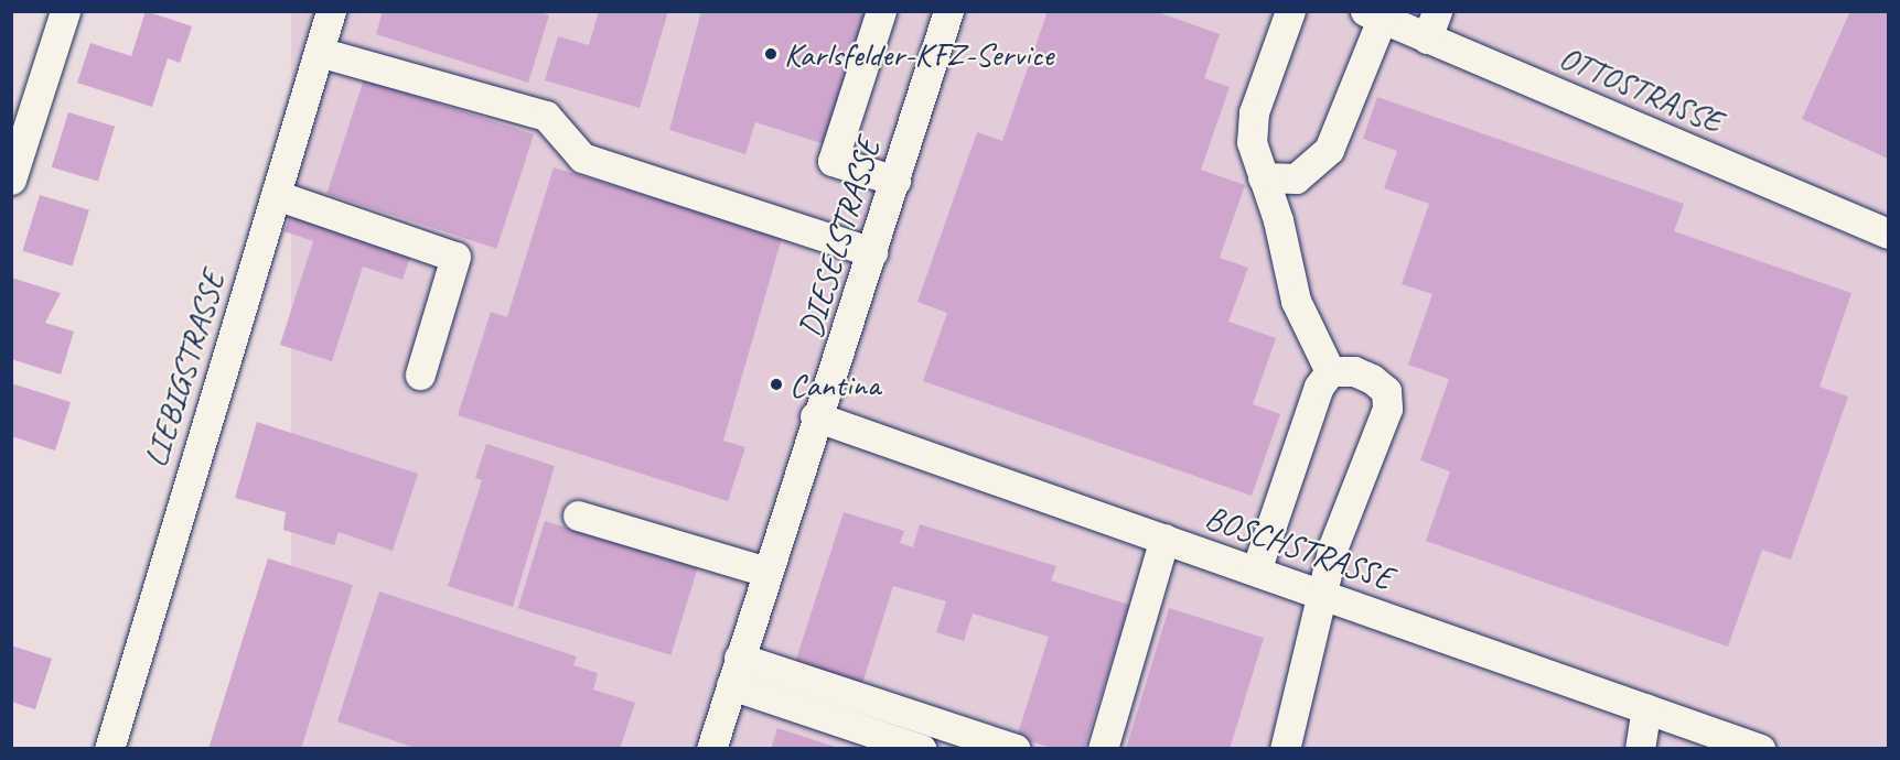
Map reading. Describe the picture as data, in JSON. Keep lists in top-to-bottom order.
{
  "streets": {
    "street": [
      "OTTOSTRASSE",
      "DIESELSTRASSE",
      "LIEBIGSTRASSE",
      "BOSCHSTRASSE"
    ]
  },
  "crossings": [
    ["DIESELSTRASSE", "BOSCHSTRASSE"]
  ],
  "places": ["Karlsfelder-KFZ-Service", "Cantina"]
}
